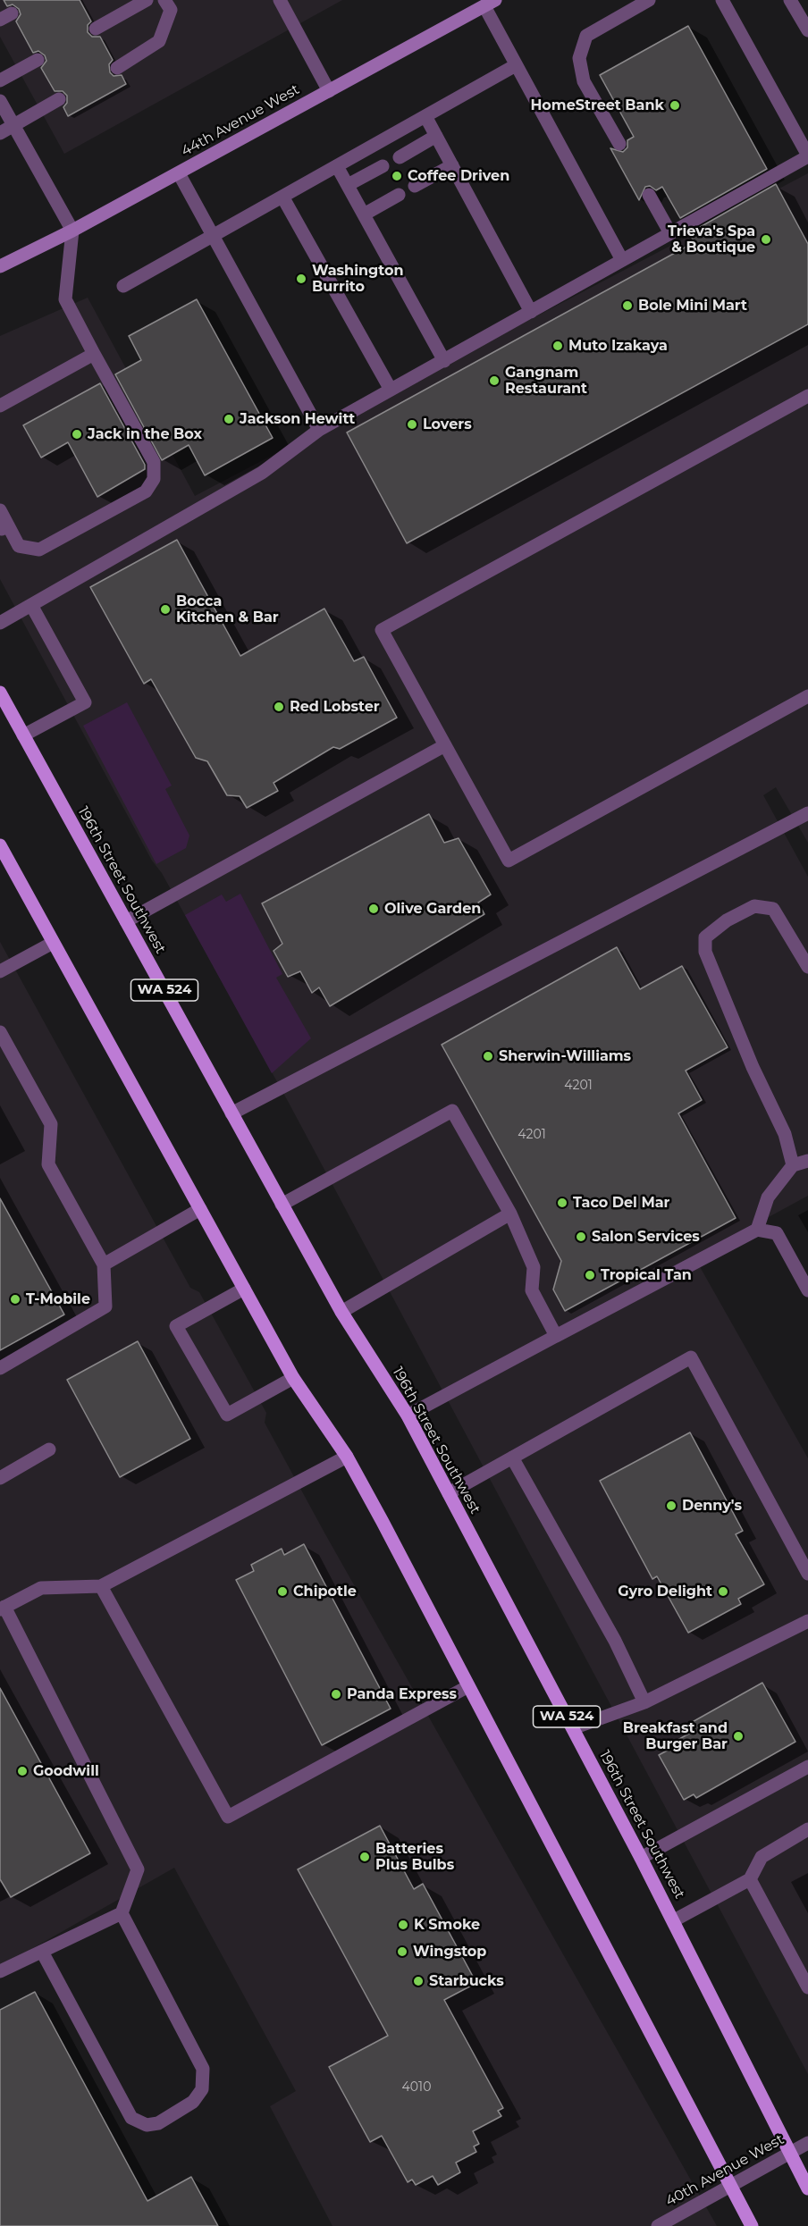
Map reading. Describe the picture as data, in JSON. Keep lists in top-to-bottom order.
{
  "streets": {
    "main road": ["44th Avenue West", "196th Street Southwest", "WA 524"],
    "street": ["40th Avenue West"]
  },
  "crossings": [
    ["196th Street Southwest", "40th Avenue West"]
  ],
  "places": [
    "HomeStreet Bank",
    "Coffee Driven",
    "Trieva's Spa & Boutique",
    "Washington Burrito",
    "Bole Mini Mart",
    "Muto Izakaya",
    "Gangnam Restaurant",
    "Jackson Hewitt",
    "Lovers",
    "Jack in the Box",
    "Bocca Kitchen & Bar",
    "Red Lobster",
    "Olive Garden",
    "Sherwin-Williams",
    "Taco Del Mar",
    "Salon Services",
    "Tropical Tan",
    "T-Mobile",
    "Denny's",
    "Chipotle",
    "Gyro Delight",
    "Panda Express",
    "Breakfast and Burger Bar",
    "Goodwill",
    "Batteries Plus Bulbs",
    "K Smoke",
    "Wingstop",
    "Starbucks"
  ],
  "house_numbers": ["4201", "4201", "4010"]
}
